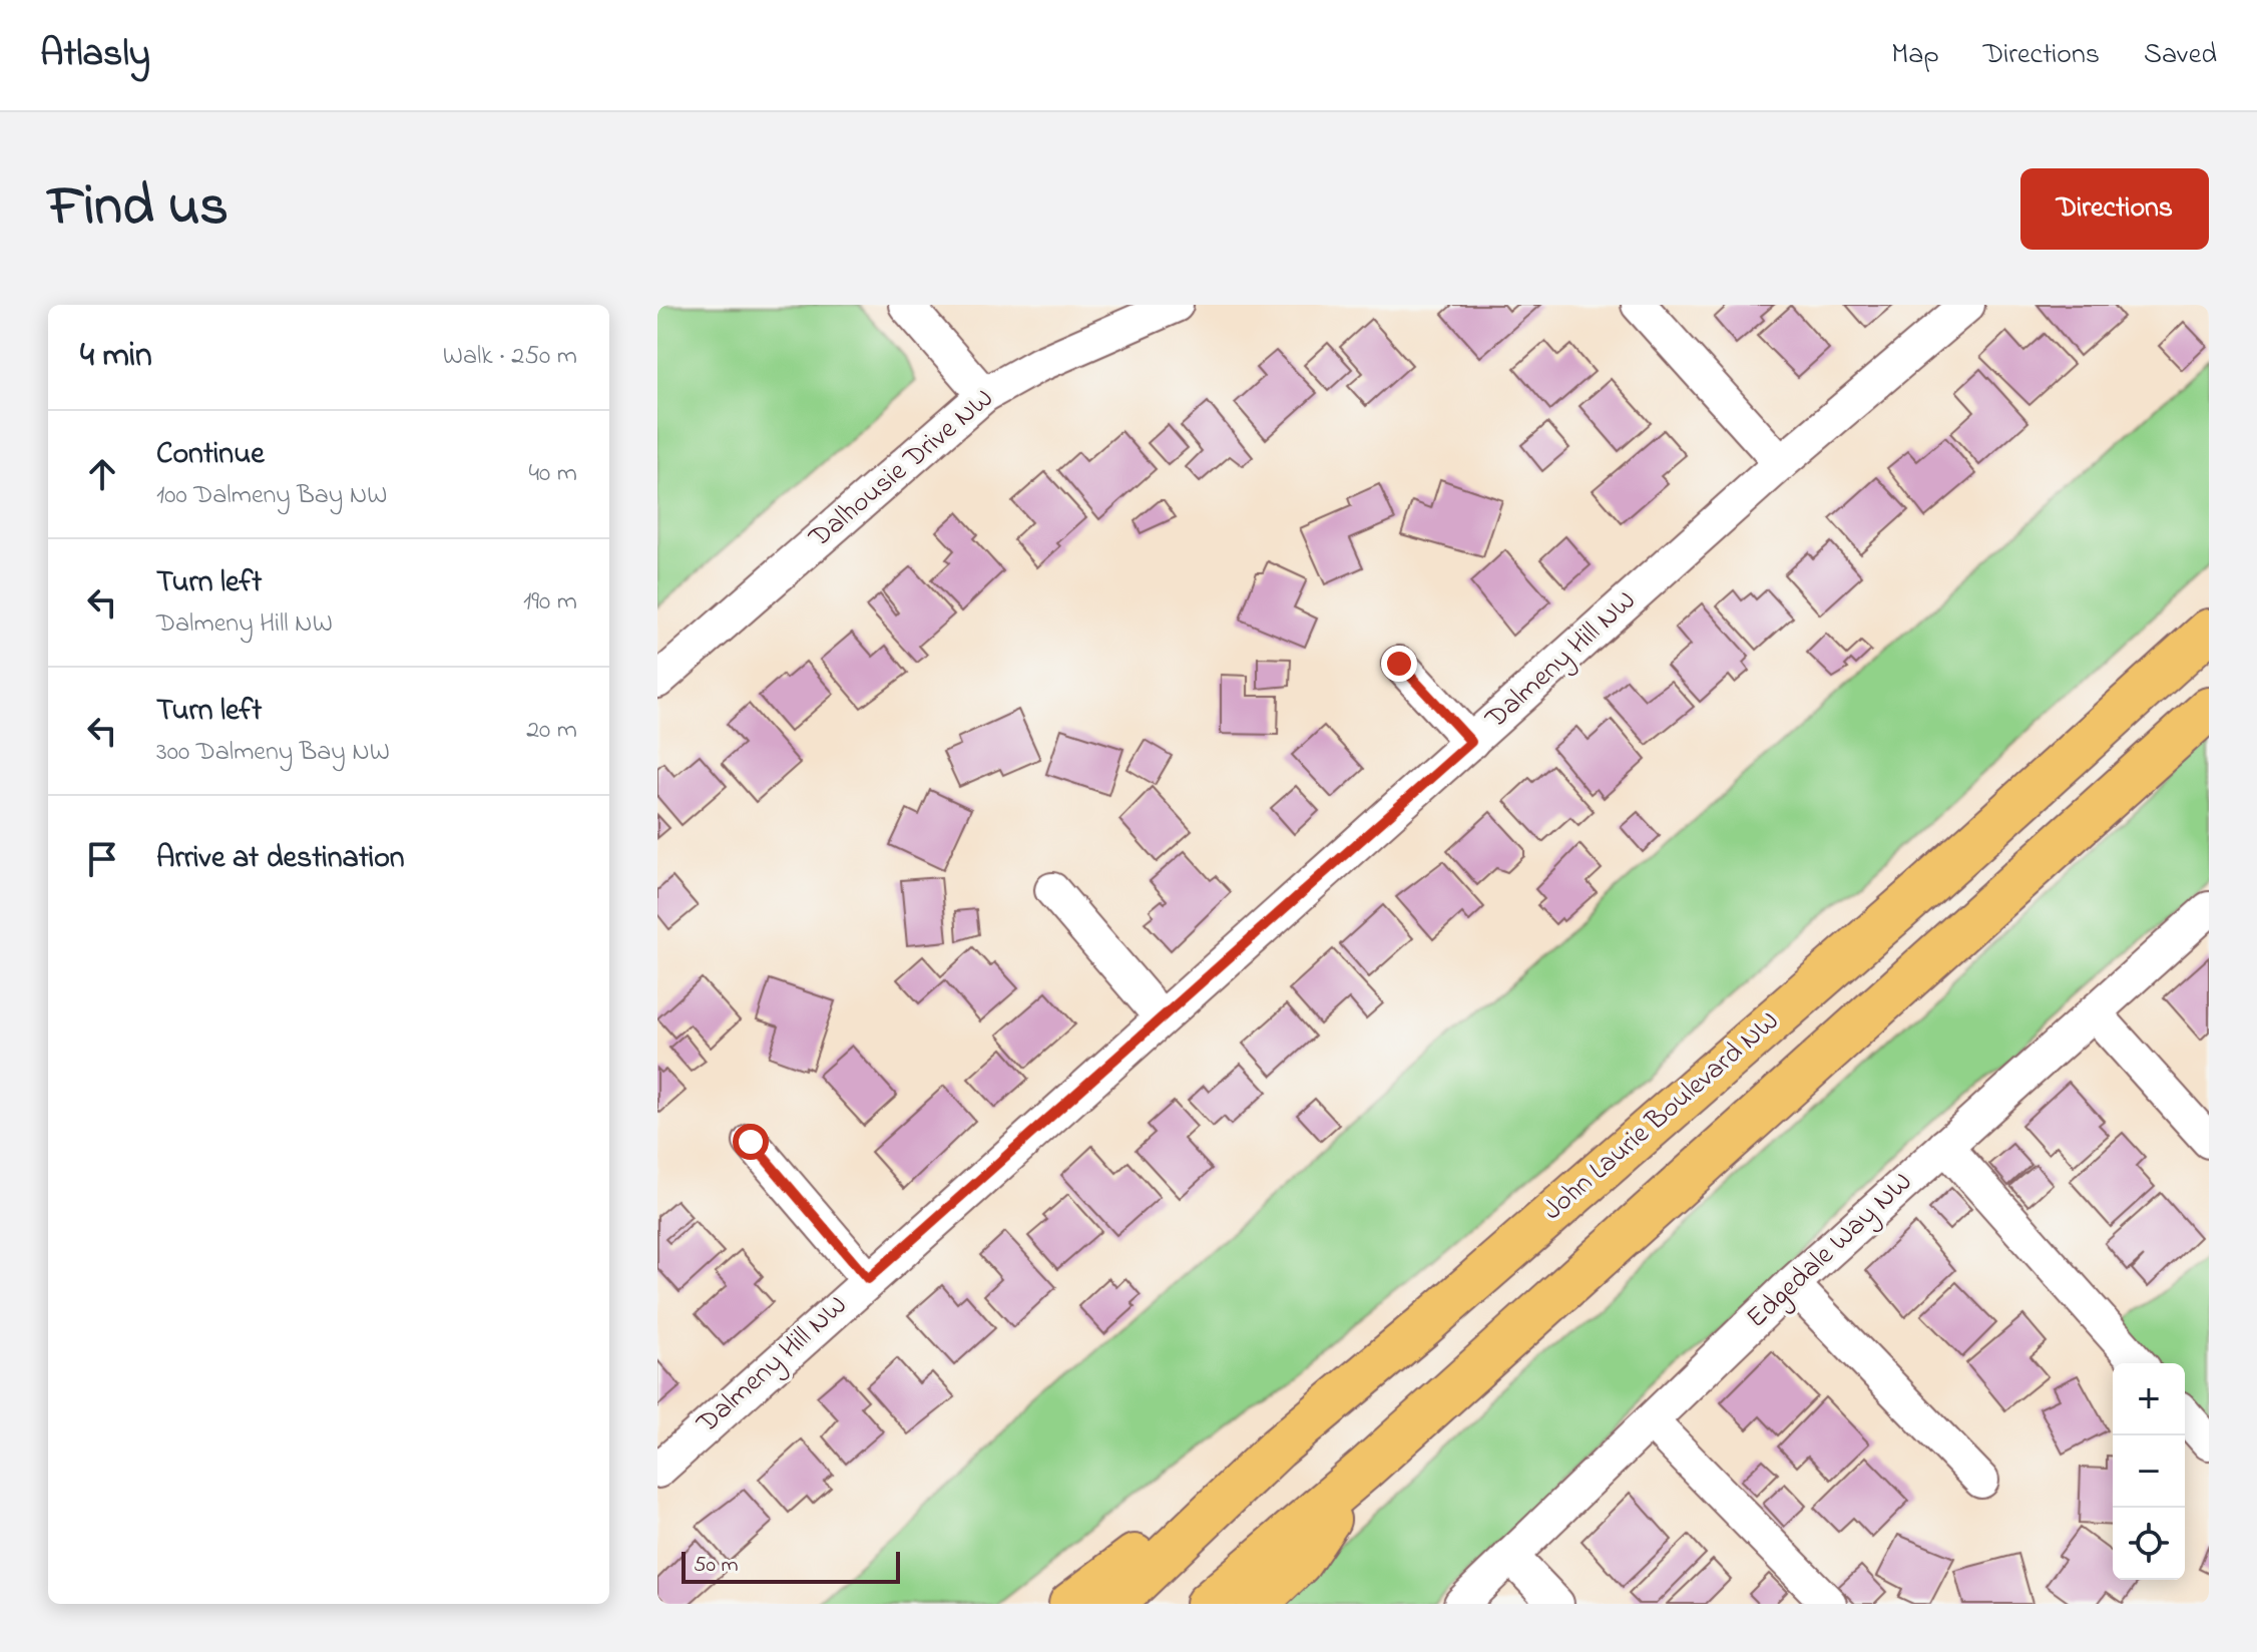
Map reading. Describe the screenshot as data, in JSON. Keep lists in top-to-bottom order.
{
  "streets": {
    "main road": ["John Laurie Boulevard NW"],
    "street": ["Dalhousie Drive NW", "Dalmeny Hill NW", "Edgedale Way NW"]
  },
  "scale_bar": "50 m",
  "page": {
    "header": "Atlasly",
    "nav": ["Map", "Directions", "Saved"],
    "title": "Find us",
    "buttons": "Directions",
    "heading": ["4 min", "Walk · 250 m"],
    "list": [
      ["Continue", "100 Dalmeny Bay NW", "40 m"],
      ["Turn left", "Dalmeny Hill NW", "190 m"],
      ["Turn left", "300 Dalmeny Bay NW", "20 m"],
      "Arrive at destination"
    ],
    "map_buttons": ["+", "−"],
    "scale": "50 m"
  }
}
